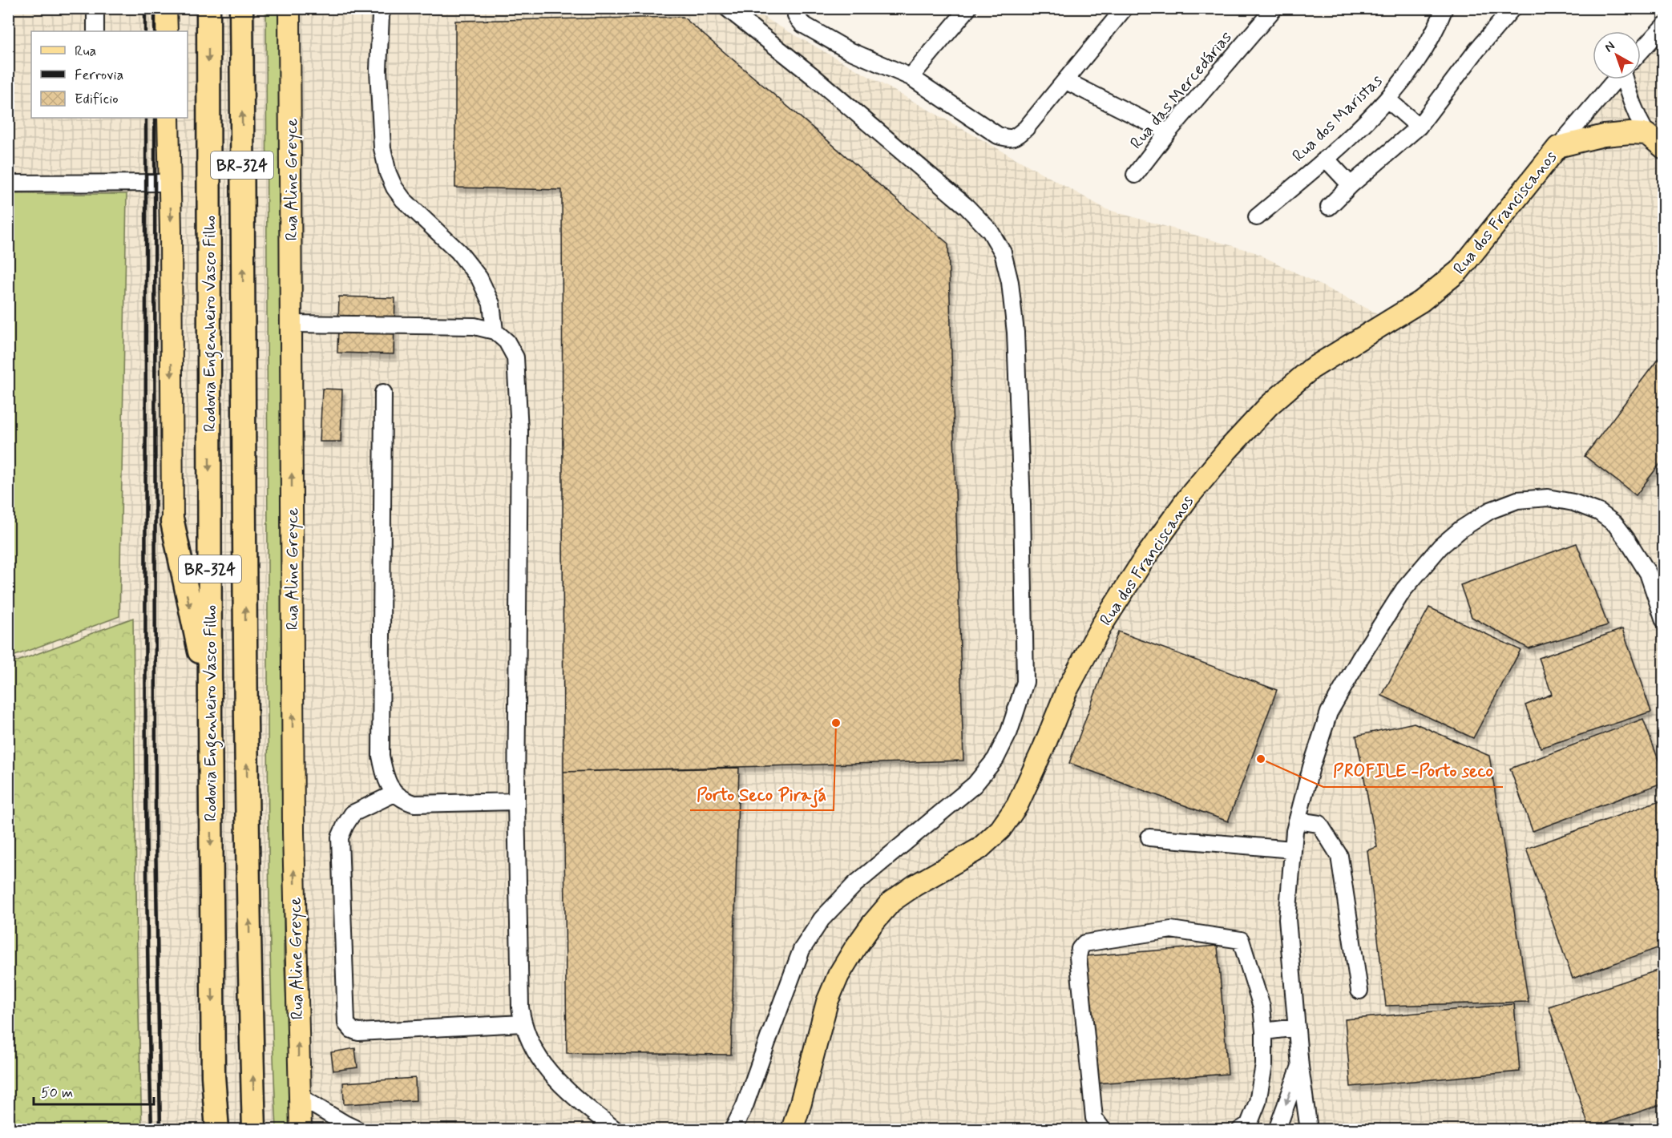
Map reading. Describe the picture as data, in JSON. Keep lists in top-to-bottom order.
{
  "streets": {
    "highway": ["BR-324", "Rodovia Engenheiro Vasco Filho"],
    "main road": ["Rua Aline Greyce", "Rua dos Franciscanos"],
    "street": ["Rua das Mercedárias", "Rua dos Maristas"]
  },
  "one_way": ["Rua Aline Greyce"],
  "places": ["Porto Seco Pirajá", "PROFILE -Porto seco"],
  "legend": ["Rua", "Ferrovia", "Edifício"],
  "scale_bar": "50 m",
  "north": "top left"
}
